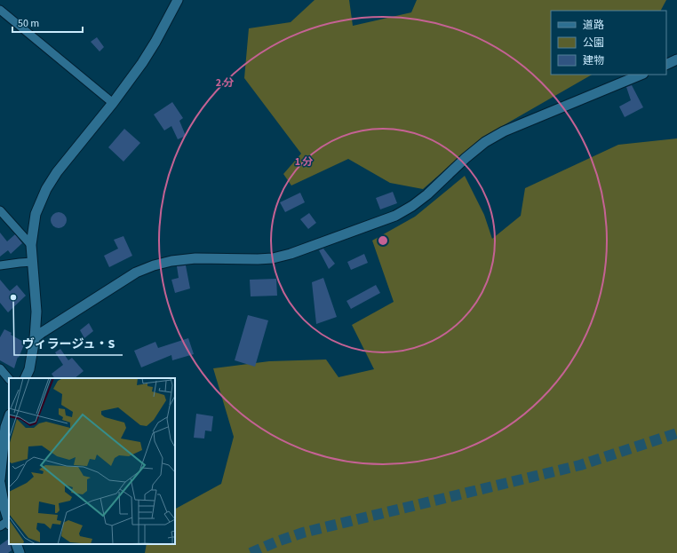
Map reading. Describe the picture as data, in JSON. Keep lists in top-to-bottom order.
{
  "places": ["ヴィラージュ・S"],
  "legend": ["道路", "公園", "建物"],
  "scale_bar": "50 m",
  "rings": ["2 分", "1 分"]
}
